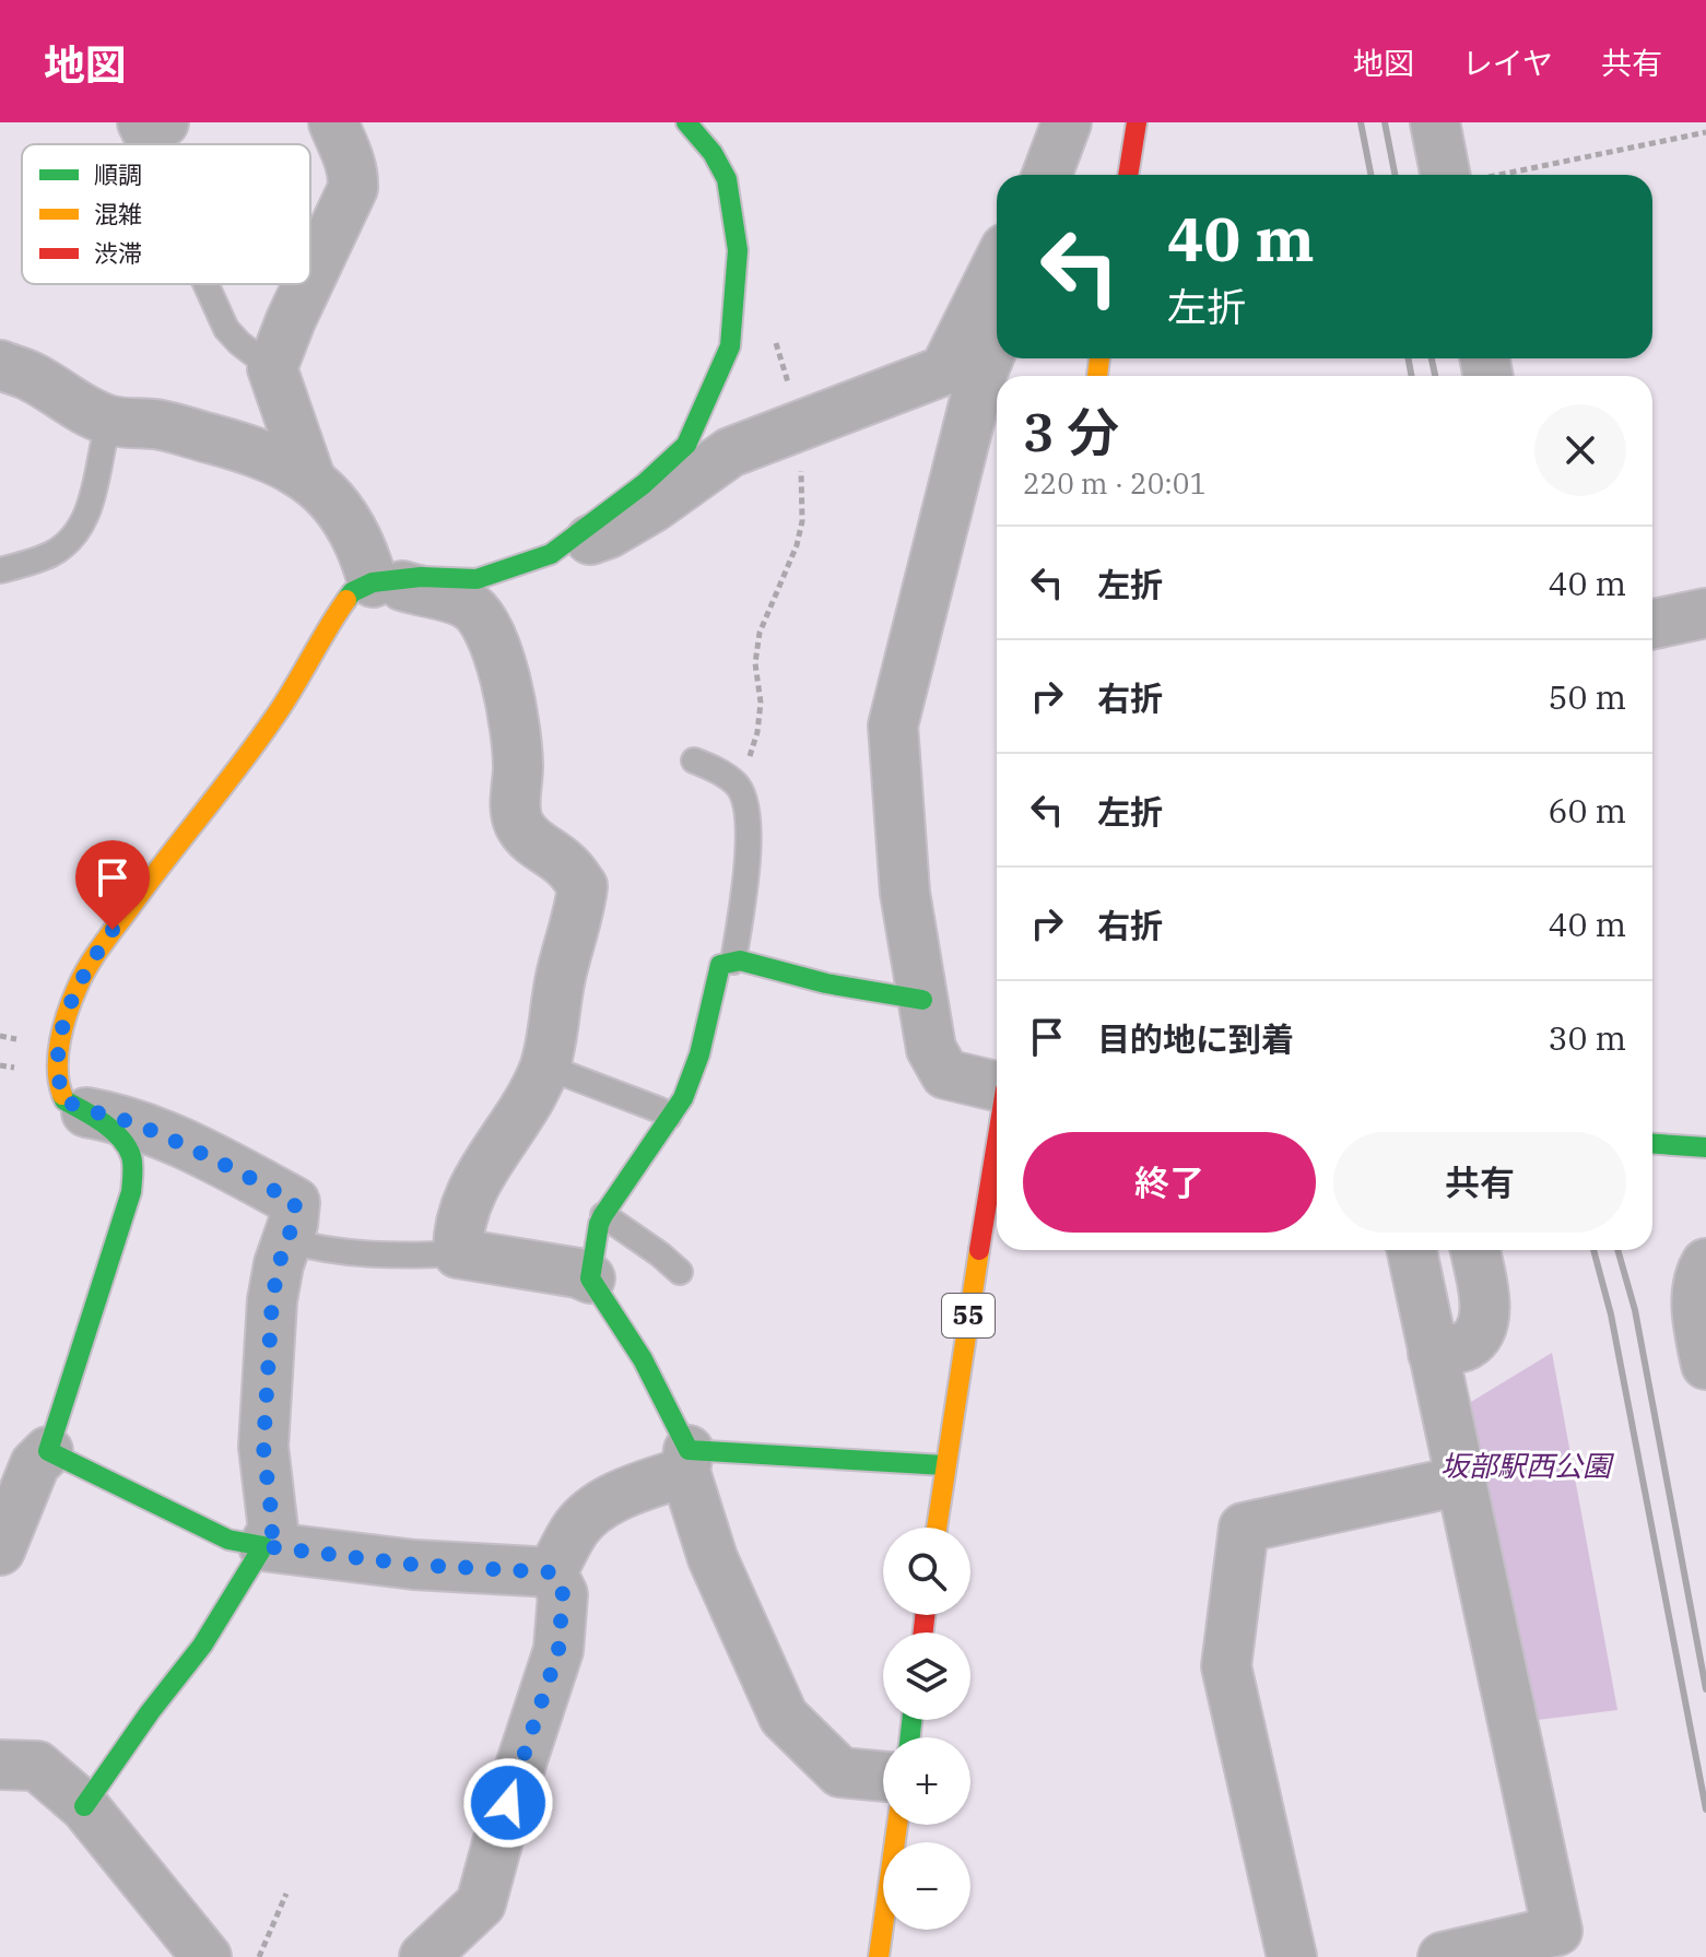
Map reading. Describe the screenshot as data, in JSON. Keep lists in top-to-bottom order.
{
  "streets": {
    "street": ["55"]
  },
  "parks": ["坂部駅西公園"],
  "legend": ["順調", "混雑", "渋滞"],
  "page": {
    "header": "地図",
    "nav": ["地図", "レイヤ", "共有"],
    "turn": ["40 m", "左折"],
    "heading": ["3 分", "220 m · 20:01"],
    "list": [
      {
        "name": "左折",
        "value": "40 m"
      },
      {
        "name": "右折",
        "value": "50 m"
      },
      {
        "name": "左折",
        "value": "60 m"
      },
      {
        "name": "右折",
        "value": "40 m"
      },
      {
        "name": "目的地に到着",
        "value": "30 m"
      }
    ],
    "buttons": ["終了", "共有"],
    "map_buttons": ["+", "−"]
  }
}
